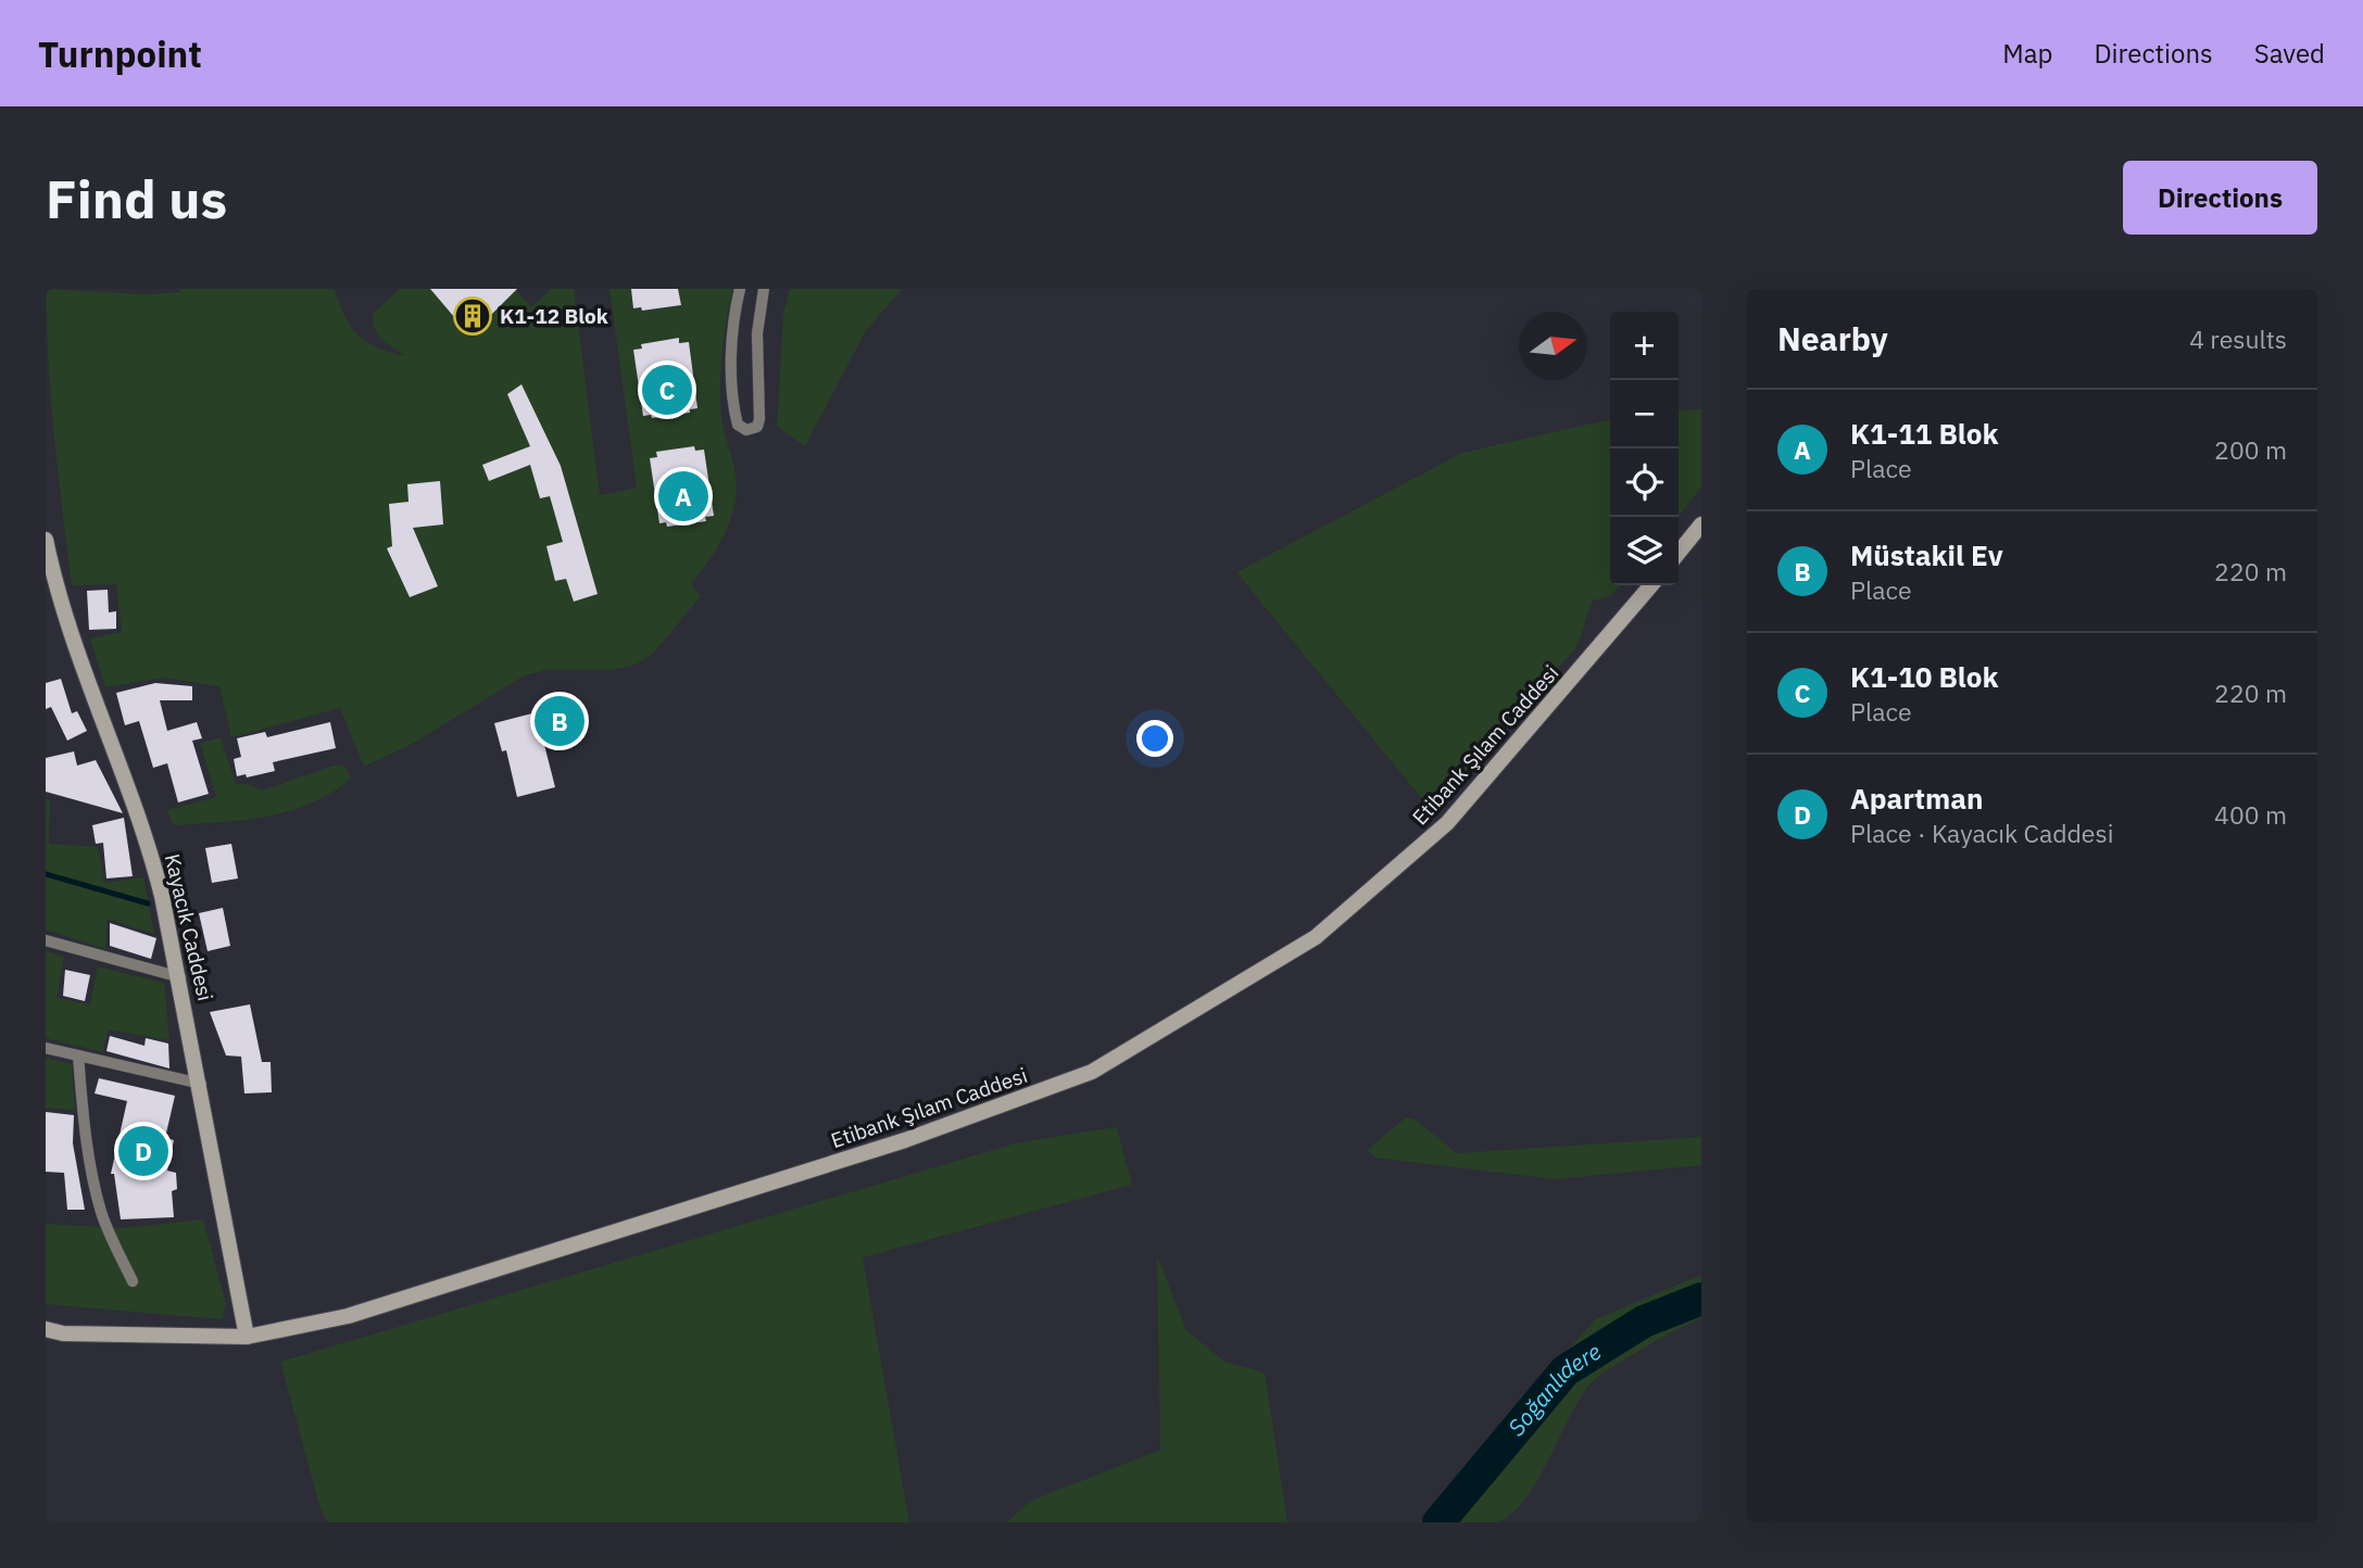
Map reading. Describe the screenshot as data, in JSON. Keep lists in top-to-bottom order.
{
  "streets": {
    "street": ["Etibank Şılam Caddesi", "Kayacık Caddesi"]
  },
  "crossings": [
    ["Etibank Şılam Caddesi", "Kayacık Caddesi"]
  ],
  "water": ["Soğanlıdere"],
  "places": {
    "building": ["K1-12 Blok"]
  },
  "north": "right",
  "page": {
    "header": "Turnpoint",
    "nav": ["Map", "Directions", "Saved"],
    "buttons": "Directions",
    "title": "Find us",
    "heading": ["Nearby", "4 results"],
    "map_buttons": ["+", "−"],
    "pins": [
      "C",
      "A",
      "B",
      "D"
    ],
    "list": [
      {
        "mark": "A",
        "name": "K1-11 Blok",
        "note": "Place",
        "value": "200 m"
      },
      {
        "mark": "B",
        "name": "Müstakil Ev",
        "note": "Place",
        "value": "220 m"
      },
      {
        "mark": "C",
        "name": "K1-10 Blok",
        "note": "Place",
        "value": "220 m"
      },
      {
        "mark": "D",
        "name": "Apartman",
        "note": "Place · Kayacık Caddesi",
        "value": "400 m"
      }
    ]
  }
}
